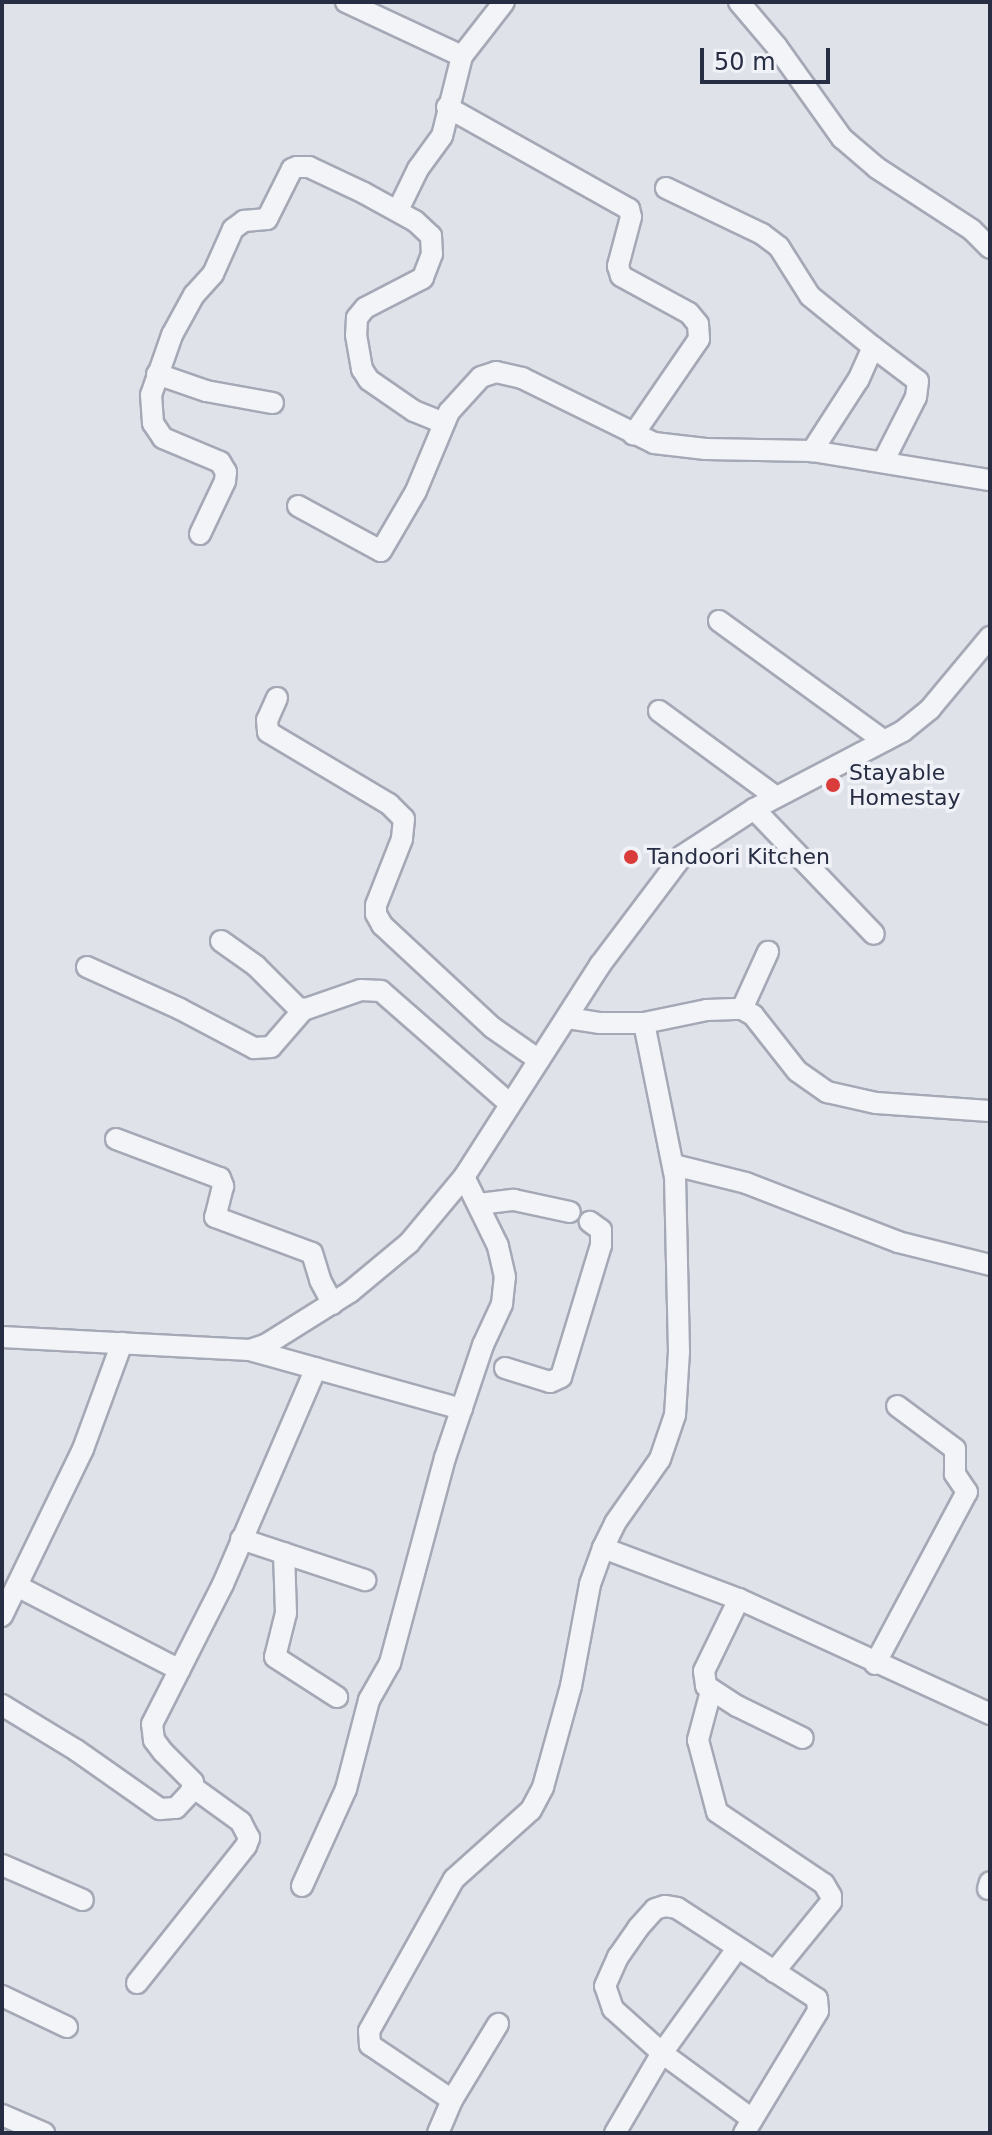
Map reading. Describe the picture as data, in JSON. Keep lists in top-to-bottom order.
{
  "places": ["Stayable Homestay", "Tandoori Kitchen"],
  "scale_bar": "50 m"
}
